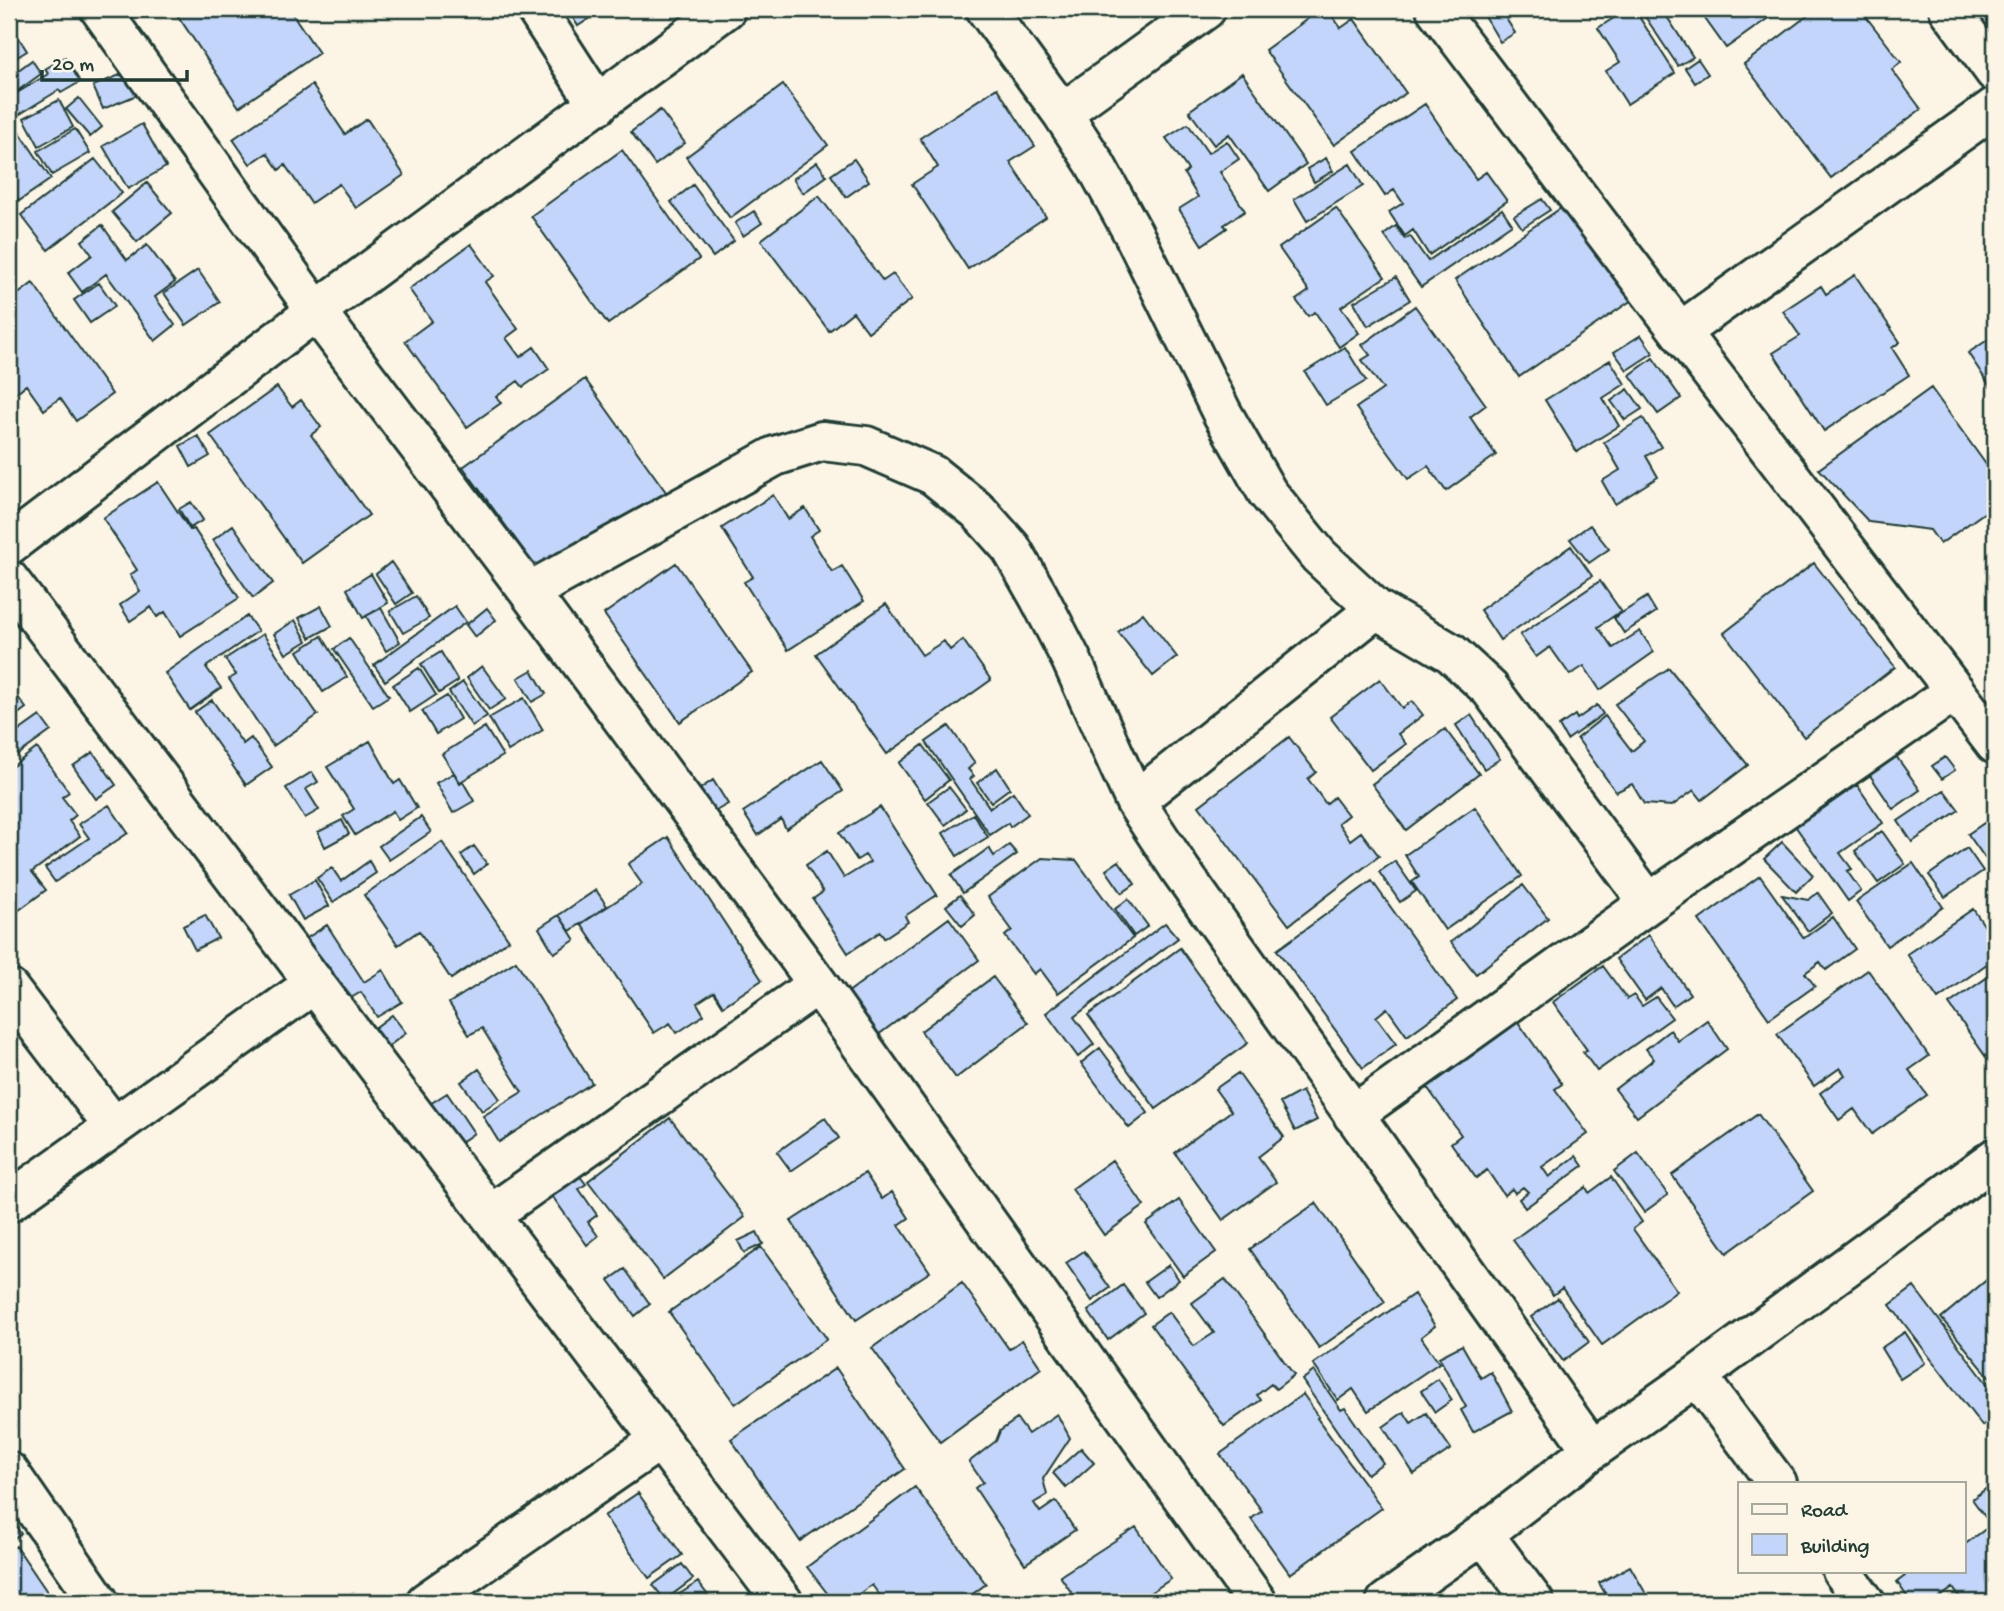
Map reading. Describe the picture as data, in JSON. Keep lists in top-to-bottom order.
{
  "legend": ["Road", "Building"],
  "scale_bar": "20 m"
}
